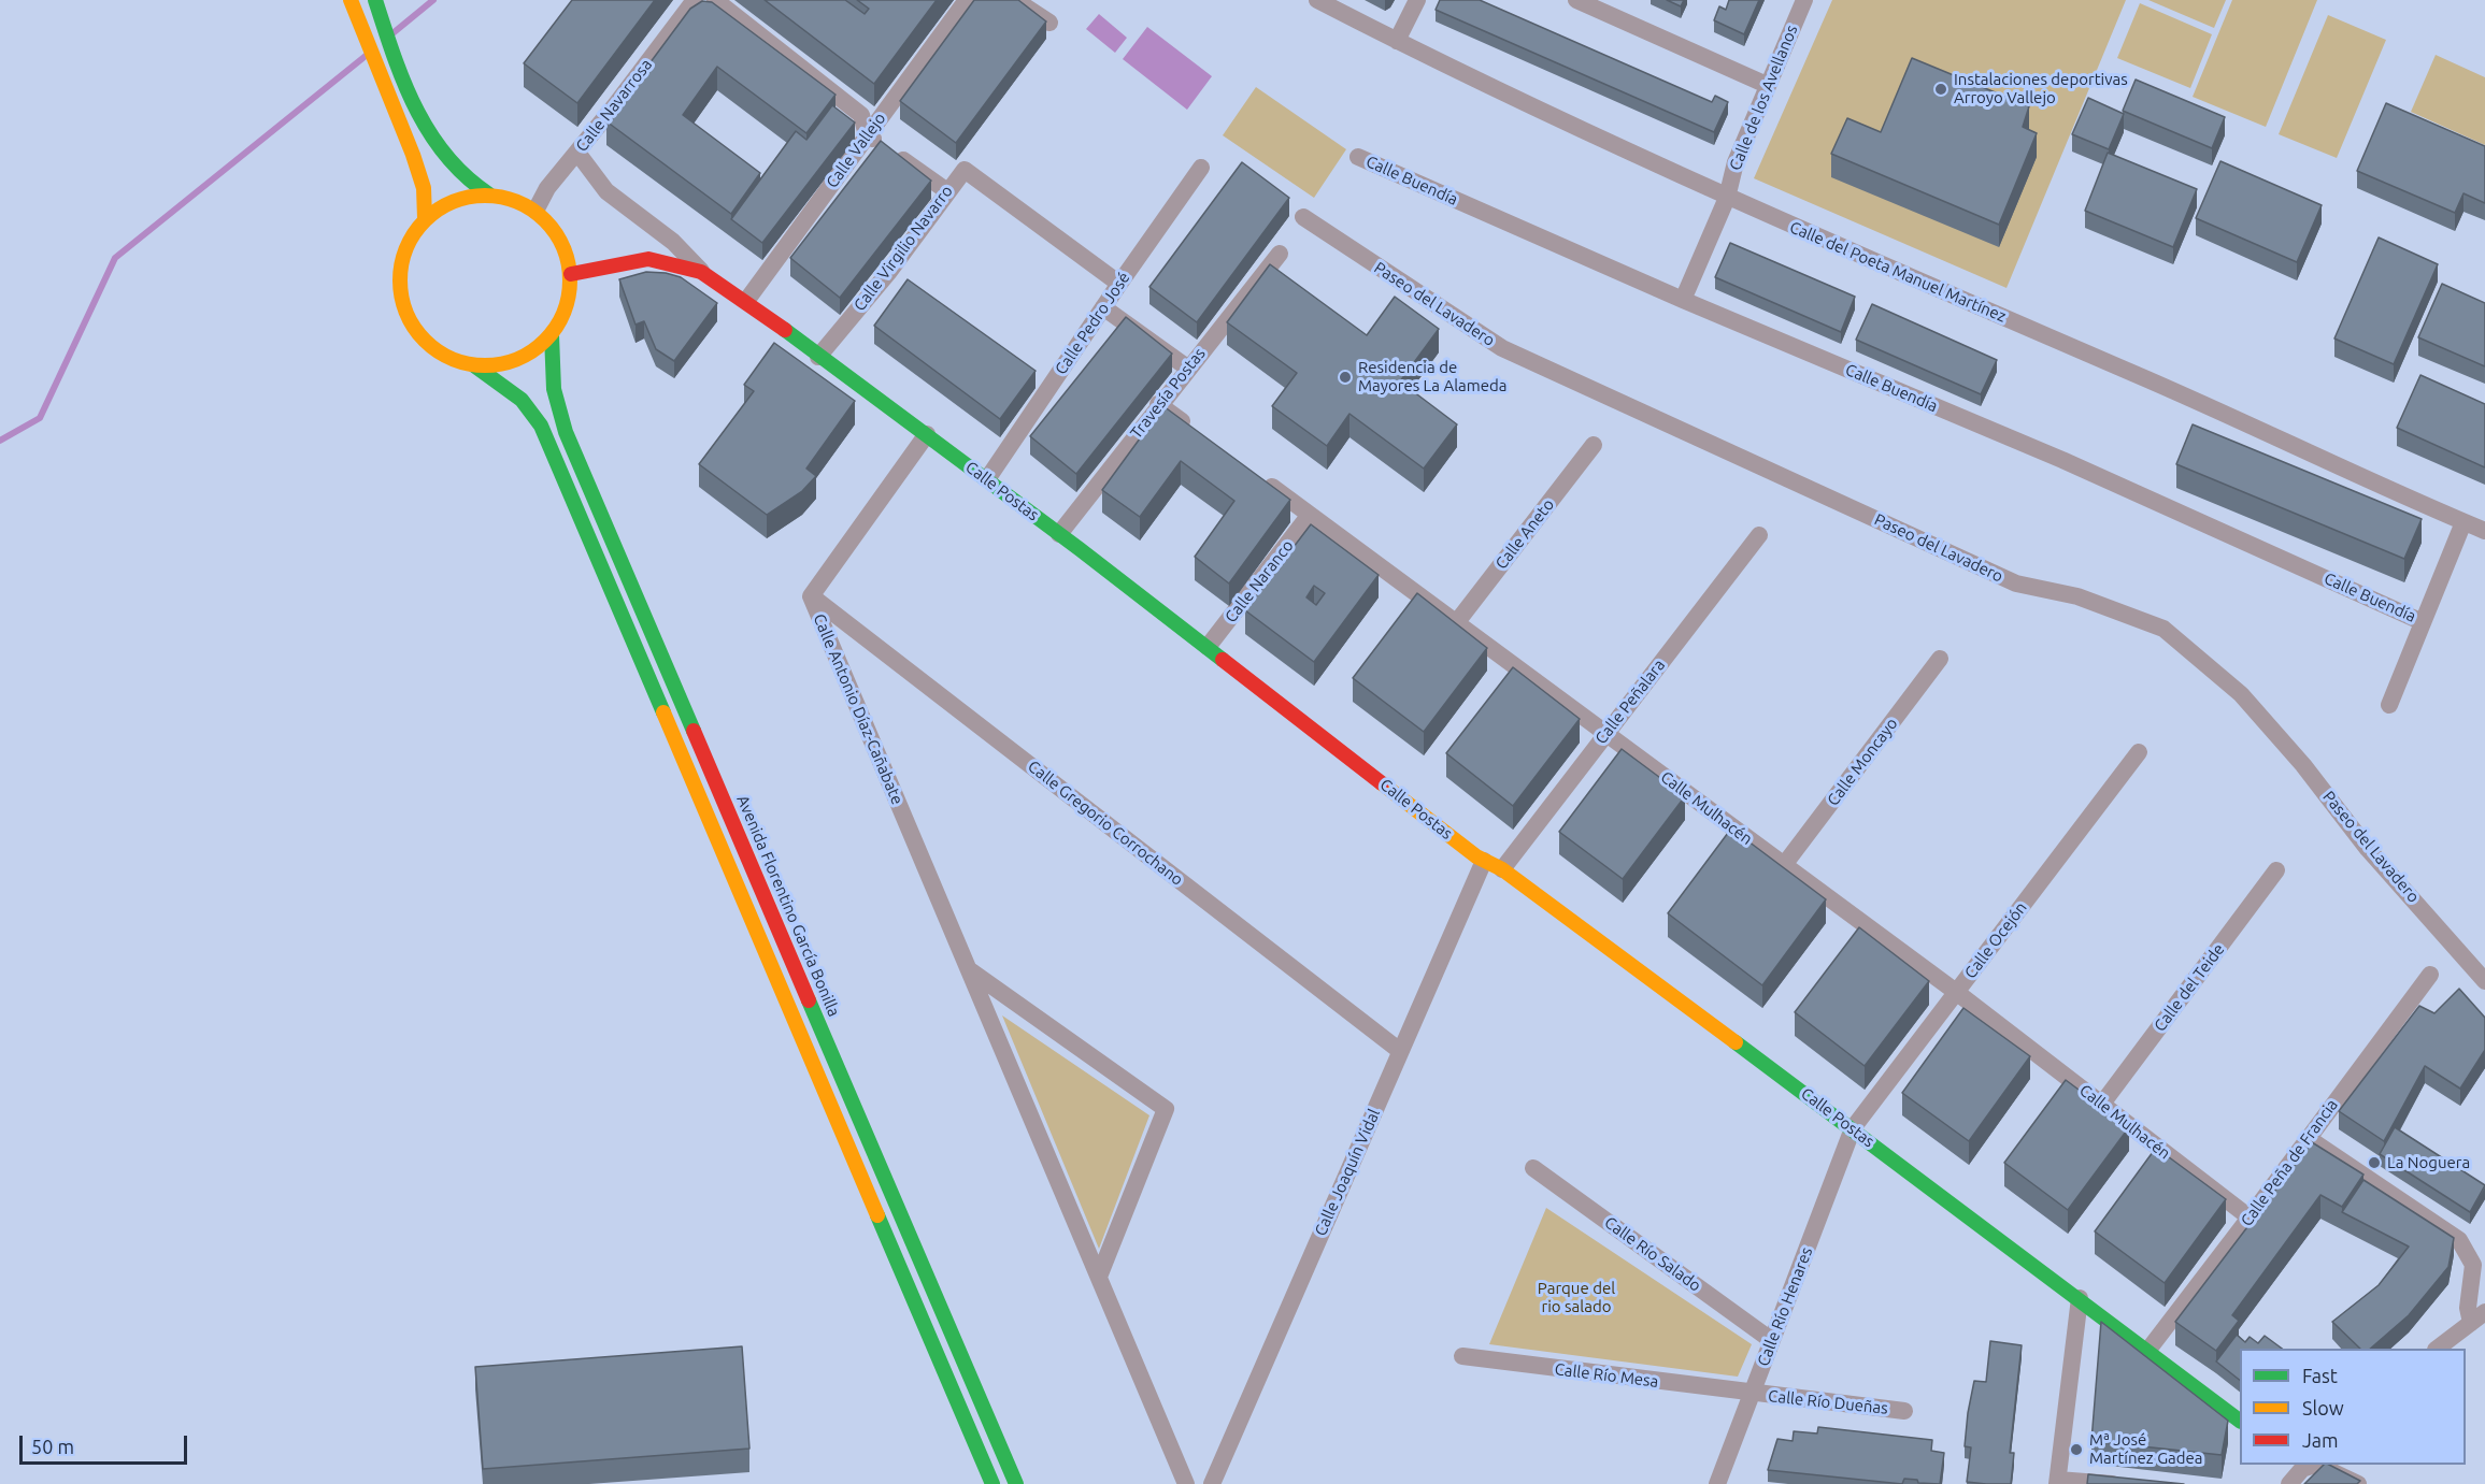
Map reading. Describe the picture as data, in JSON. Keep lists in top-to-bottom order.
{
  "streets": {
    "street": [
      "Calle de los Avellanos",
      "Calle Navarrosa",
      "Calle Vallejo",
      "Calle Buendía",
      "Calle Virgilio Navarro",
      "Calle del Poeta Manuel Martínez",
      "Paseo del Lavadero",
      "Calle Pedro José",
      "Travesía Postas",
      "Calle Postas",
      "Calle Aneto",
      "Calle Naranco",
      "Calle Peñalara",
      "Calle Antonio Díaz-Cañabate",
      "Calle Moncayo",
      "Calle Mulhacén",
      "Calle Gregorio Corrochano",
      "Avenida Florentino García Bonilla",
      "Calle Ocejón",
      "Calle del Teide",
      "Calle Peña de Francia",
      "Calle Joaquín Vidal",
      "Calle Río Salado",
      "Calle Río Henares",
      "Calle Río Mesa",
      "Calle Río Dueñas"
    ]
  },
  "crossings": [
    ["Calle de los Avellanos", "Calle Buendía"],
    ["Calle de los Avellanos", "Calle del Poeta Manuel Martínez"],
    ["Calle Navarrosa", "Calle Postas"],
    ["Calle Navarrosa", "Avenida Florentino García Bonilla"],
    ["Calle Vallejo", "Calle Postas"],
    ["Calle Buendía", "Calle del Poeta Manuel Martínez"],
    ["Calle Virgilio Navarro", "Calle Pedro José"],
    ["Calle Virgilio Navarro", "Calle Postas"],
    ["Calle Pedro José", "Calle Postas"],
    ["Travesía Postas", "Calle Postas"],
    ["Calle Postas", "Calle Naranco"],
    ["Calle Postas", "Calle Peñalara"],
    ["Calle Postas", "Calle Antonio Díaz-Cañabate"],
    ["Calle Postas", "Avenida Florentino García Bonilla"],
    ["Calle Postas", "Calle Ocejón"],
    ["Calle Postas", "Calle Peña de Francia"],
    ["Calle Postas", "Calle Joaquín Vidal"],
    ["Calle Postas", "Calle Río Henares"],
    ["Calle Aneto", "Calle Mulhacén"],
    ["Calle Naranco", "Calle Mulhacén"],
    ["Calle Peñalara", "Calle Mulhacén"],
    ["Calle Antonio Díaz-Cañabate", "Calle Gregorio Corrochano"],
    ["Calle Moncayo", "Calle Mulhacén"],
    ["Calle Mulhacén", "Calle Ocejón"],
    ["Calle Mulhacén", "Calle del Teide"],
    ["Calle Mulhacén", "Calle Peña de Francia"],
    ["Calle Gregorio Corrochano", "Calle Joaquín Vidal"],
    ["Calle Ocejón", "Calle Río Henares"],
    ["Calle Río Salado", "Calle Río Henares"],
    ["Calle Río Henares", "Calle Río Mesa"],
    ["Calle Río Henares", "Calle Río Dueñas"],
    ["Calle Río Mesa", "Calle Río Dueñas"]
  ],
  "parks": ["Parque del rio salado"],
  "places": [
    "Instalaciones deportivas Arroyo Vallejo",
    "Residencia de Mayores La Alameda",
    "La Noguera",
    "Mª José Martínez Gadea"
  ],
  "legend": ["Fast", "Slow", "Jam"],
  "scale_bar": "50 m"
}
